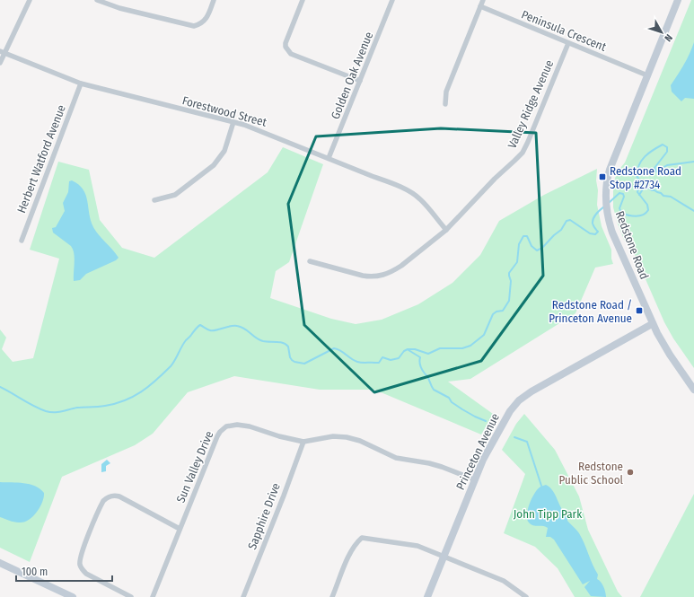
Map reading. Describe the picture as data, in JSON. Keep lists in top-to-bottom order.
{
  "streets": {
    "street": [
      "Peninsula Crescent",
      "Golden Oak Avenue",
      "Valley Ridge Avenue",
      "Forestwood Street",
      "Herbert Watford Avenue",
      "Redstone Road",
      "Princeton Avenue",
      "Sun Valley Drive",
      "Sapphire Drive"
    ]
  },
  "crossings": [
    ["Peninsula Crescent", "Valley Ridge Avenue"],
    ["Peninsula Crescent", "Redstone Road"],
    ["Golden Oak Avenue", "Forestwood Street"],
    ["Valley Ridge Avenue", "Forestwood Street"],
    ["Forestwood Street", "Herbert Watford Avenue"],
    ["Redstone Road", "Princeton Avenue"],
    ["Princeton Avenue", "Sun Valley Drive"],
    ["Sun Valley Drive", "Sapphire Drive"]
  ],
  "parks": ["John Tipp Park"],
  "places": {
    "transit": ["Redstone Road Stop #2734", "Redstone Road / Princeton Avenue"],
    "other": ["Redstone Public School"]
  },
  "scale_bar": "100 m",
  "north": "bottom right"
}
